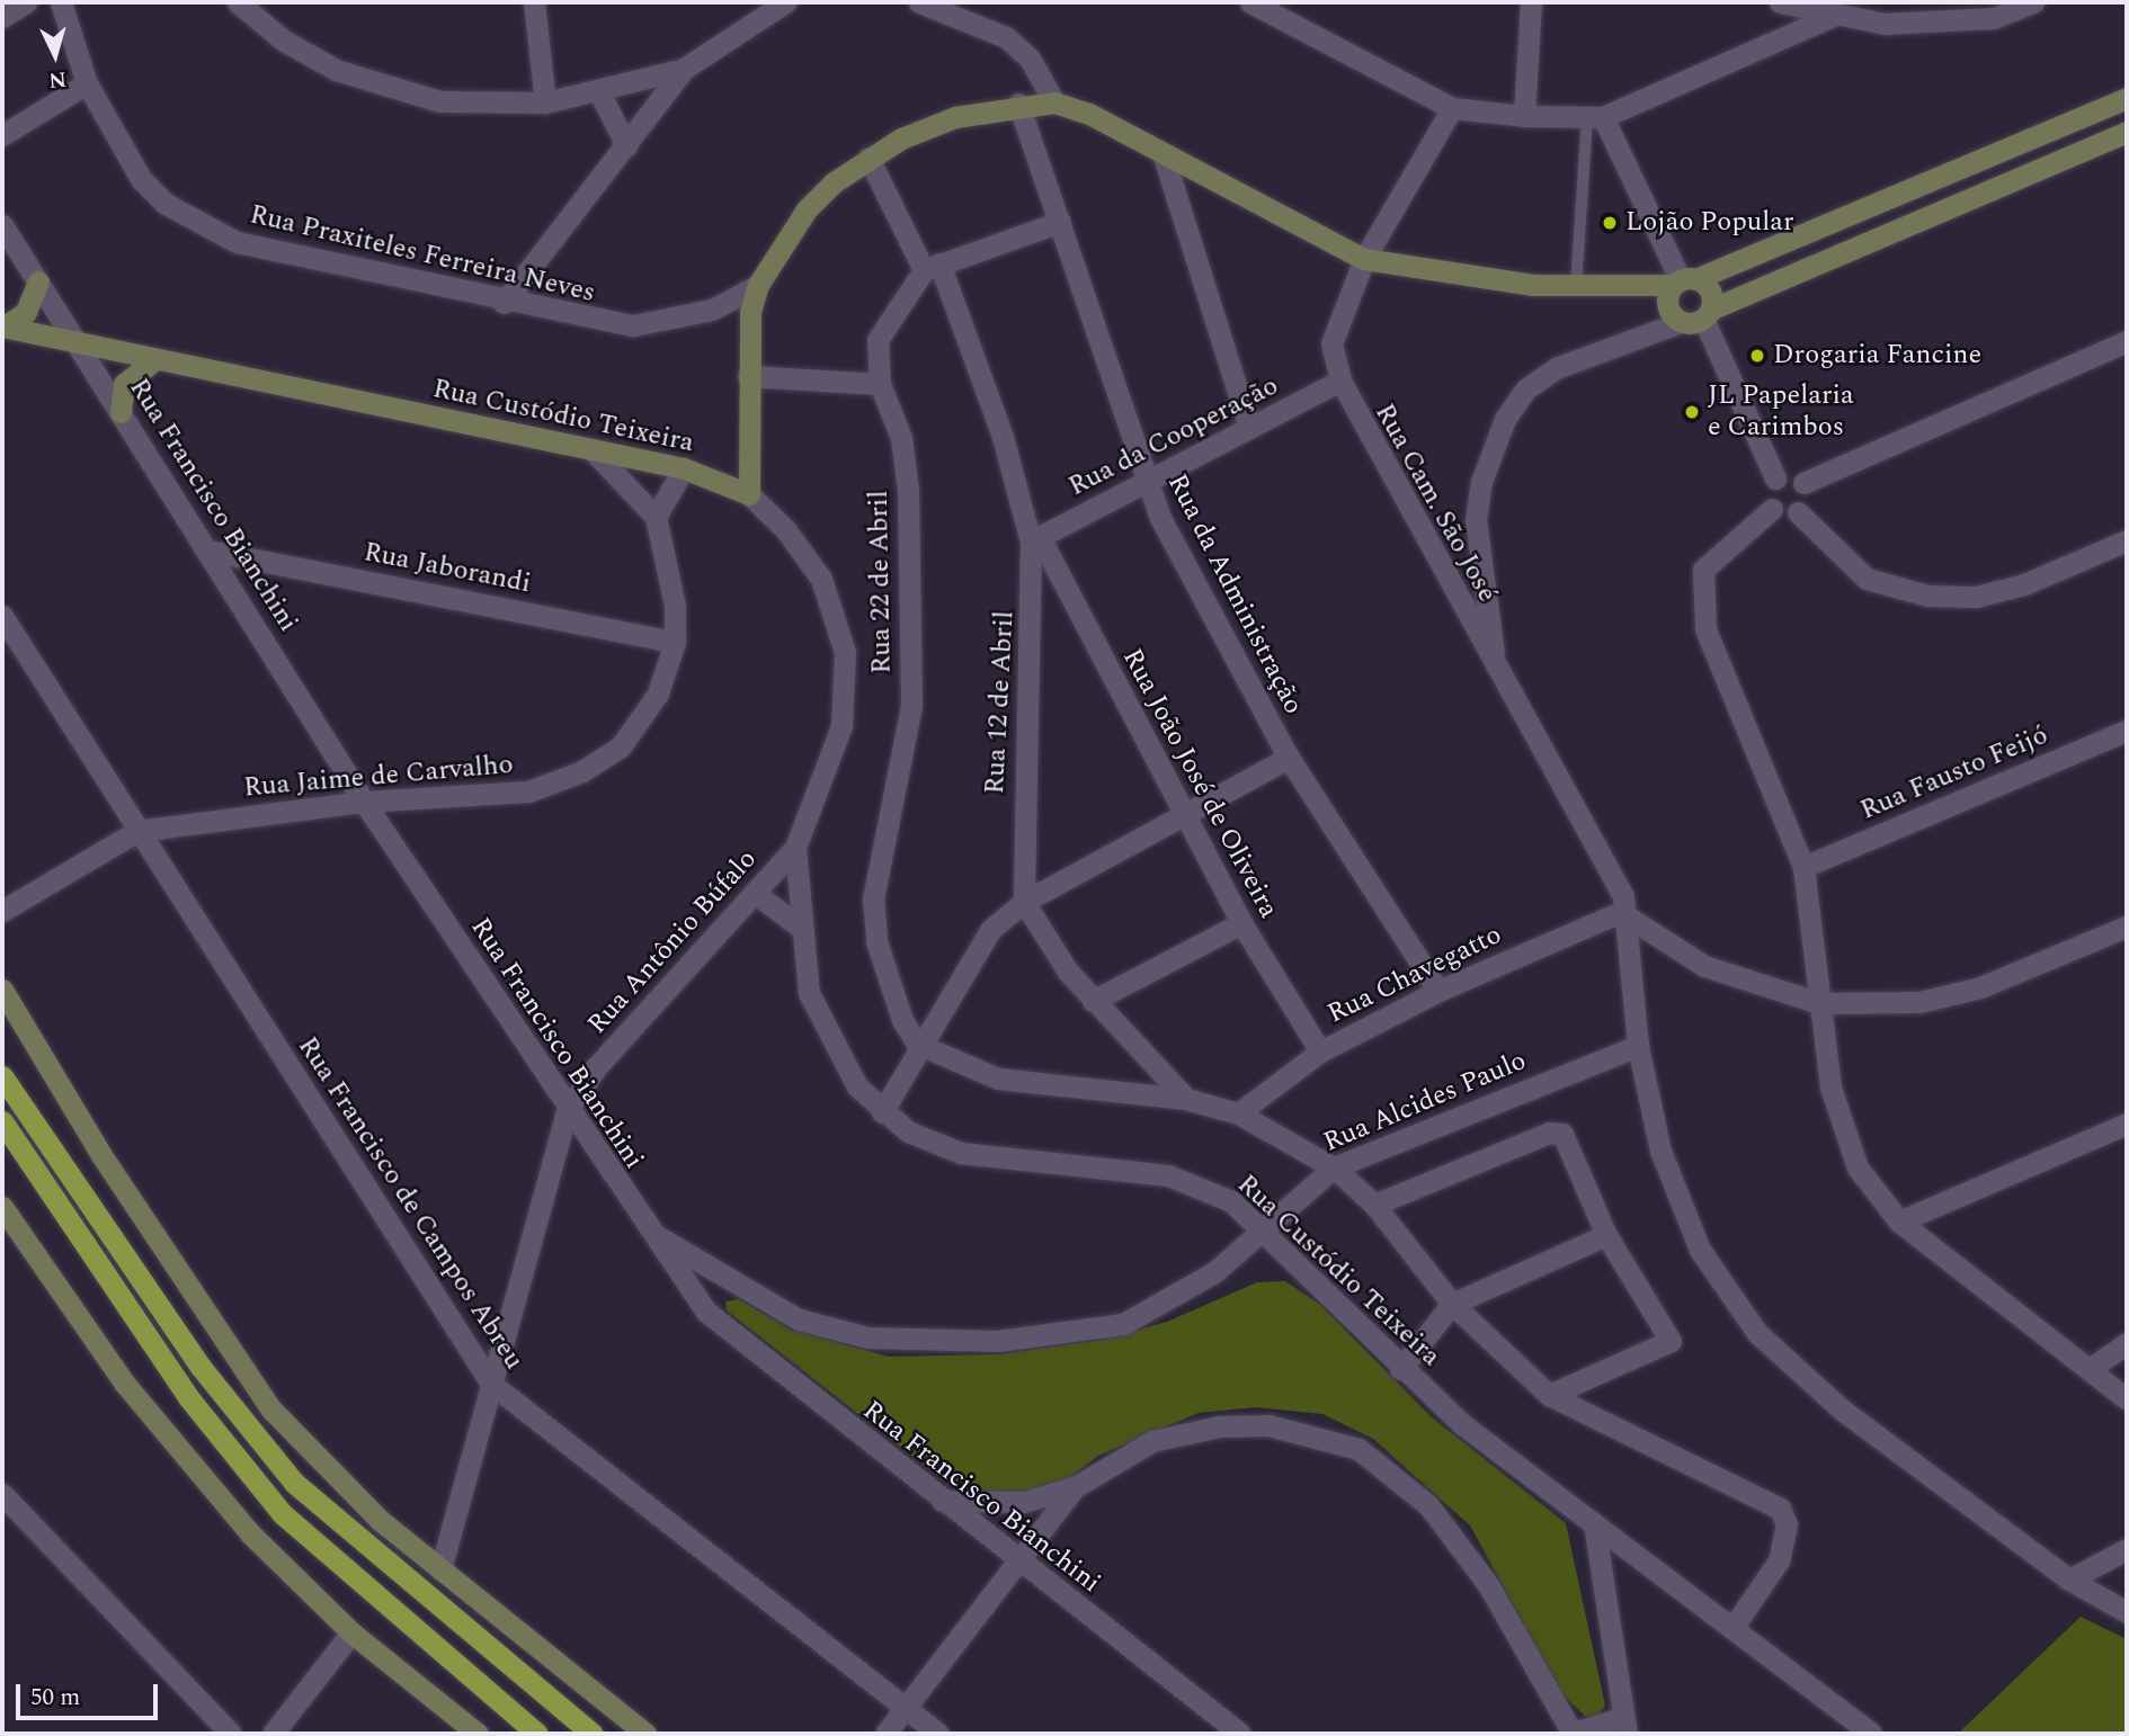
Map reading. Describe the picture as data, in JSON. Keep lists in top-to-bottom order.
{
  "streets": {
    "main road": ["Rua Custódio Teixeira"],
    "street": [
      "Rua Praxiteles Ferreira Neves",
      "Rua da Cooperação",
      "Rua Cam. São José",
      "Rua Francisco Bianchini",
      "Rua Jaborandi",
      "Rua 22 de Abril",
      "Rua da Administração",
      "Rua 12 de Abril",
      "Rua Fausto Feijó",
      "Rua Jaime de Carvalho",
      "Rua João José de Oliveira",
      "Rua Antônio Búfalo",
      "Rua Chavegatto",
      "Rua Alcides Paulo",
      "Rua Francisco de Campos Abreu"
    ]
  },
  "crossings": [
    ["Rua Custódio Teixeira", "Rua Francisco Bianchini"],
    ["Rua Custódio Teixeira", "Rua Antônio Búfalo"],
    ["Rua Custódio Teixeira", "Rua Alcides Paulo"],
    ["Rua da Cooperação", "Rua Cam. São José"],
    ["Rua da Cooperação", "Rua da Administração"],
    ["Rua da Cooperação", "Rua 12 de Abril"],
    ["Rua da Cooperação", "Rua João José de Oliveira"],
    ["Rua Cam. São José", "Rua Chavegatto"],
    ["Rua Francisco Bianchini", "Rua Jaborandi"],
    ["Rua Francisco Bianchini", "Rua Jaime de Carvalho"],
    ["Rua Francisco Bianchini", "Rua Antônio Búfalo"],
    ["Rua Francisco Bianchini", "Rua Alcides Paulo"],
    ["Rua Jaborandi", "Rua Jaime de Carvalho"],
    ["Rua 22 de Abril", "Rua 12 de Abril"],
    ["Rua da Administração", "Rua Chavegatto"],
    ["Rua 12 de Abril", "Rua João José de Oliveira"],
    ["Rua Jaime de Carvalho", "Rua Francisco de Campos Abreu"],
    ["Rua João José de Oliveira", "Rua Chavegatto"],
    ["Rua Antônio Búfalo", "Rua Francisco de Campos Abreu"]
  ],
  "places": ["Lojão Popular", "Drogaria Fancine", "JL Papelaria e Carimbos"],
  "scale_bar": "50 m",
  "north": "bottom"
}
